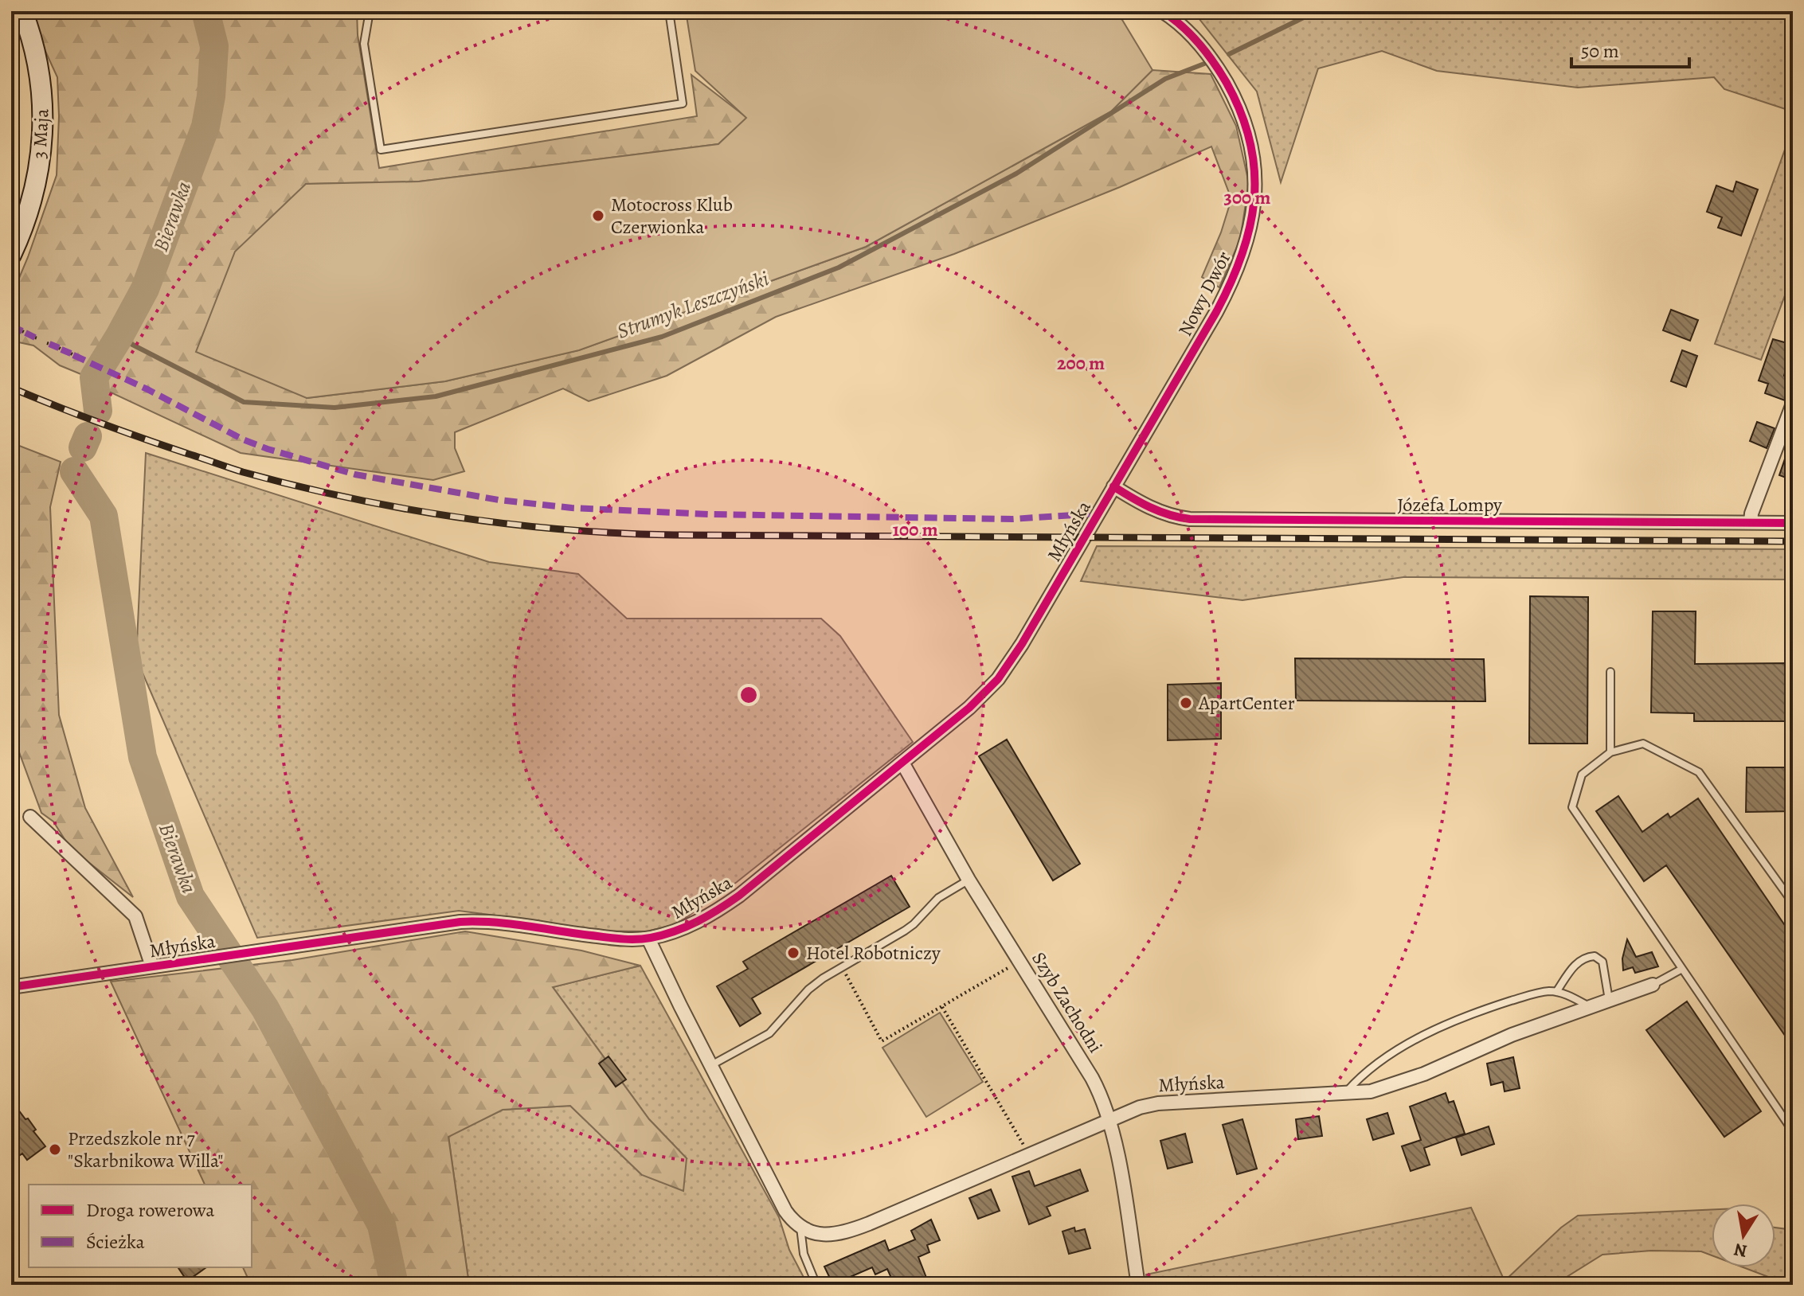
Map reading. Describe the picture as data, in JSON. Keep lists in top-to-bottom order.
{
  "streets": {
    "main road": ["3 Maja"],
    "street": [
      "Nowy Dwór",
      "Józefa Lompy",
      "Młyńska",
      "Szyb Zachodni"
    ]
  },
  "crossings": [
    ["Nowy Dwór", "Józefa Lompy"],
    ["Nowy Dwór", "Młyńska"],
    ["Józefa Lompy", "Młyńska"],
    ["Młyńska", "Szyb Zachodni"]
  ],
  "water": ["Bierawka", "Strumyk Leszczyński"],
  "places": [
    "Motocross Klub Czerwionka",
    "ApartCenter",
    "Hotel Robotniczy",
    "Przedszkole nr 7 \"Skarbnikowa Willa\""
  ],
  "legend": ["Droga rowerowa", "Ścieżka"],
  "scale_bar": "50 m",
  "north": "bottom",
  "rings": ["300 m", "200 m", "100 m"]
}
